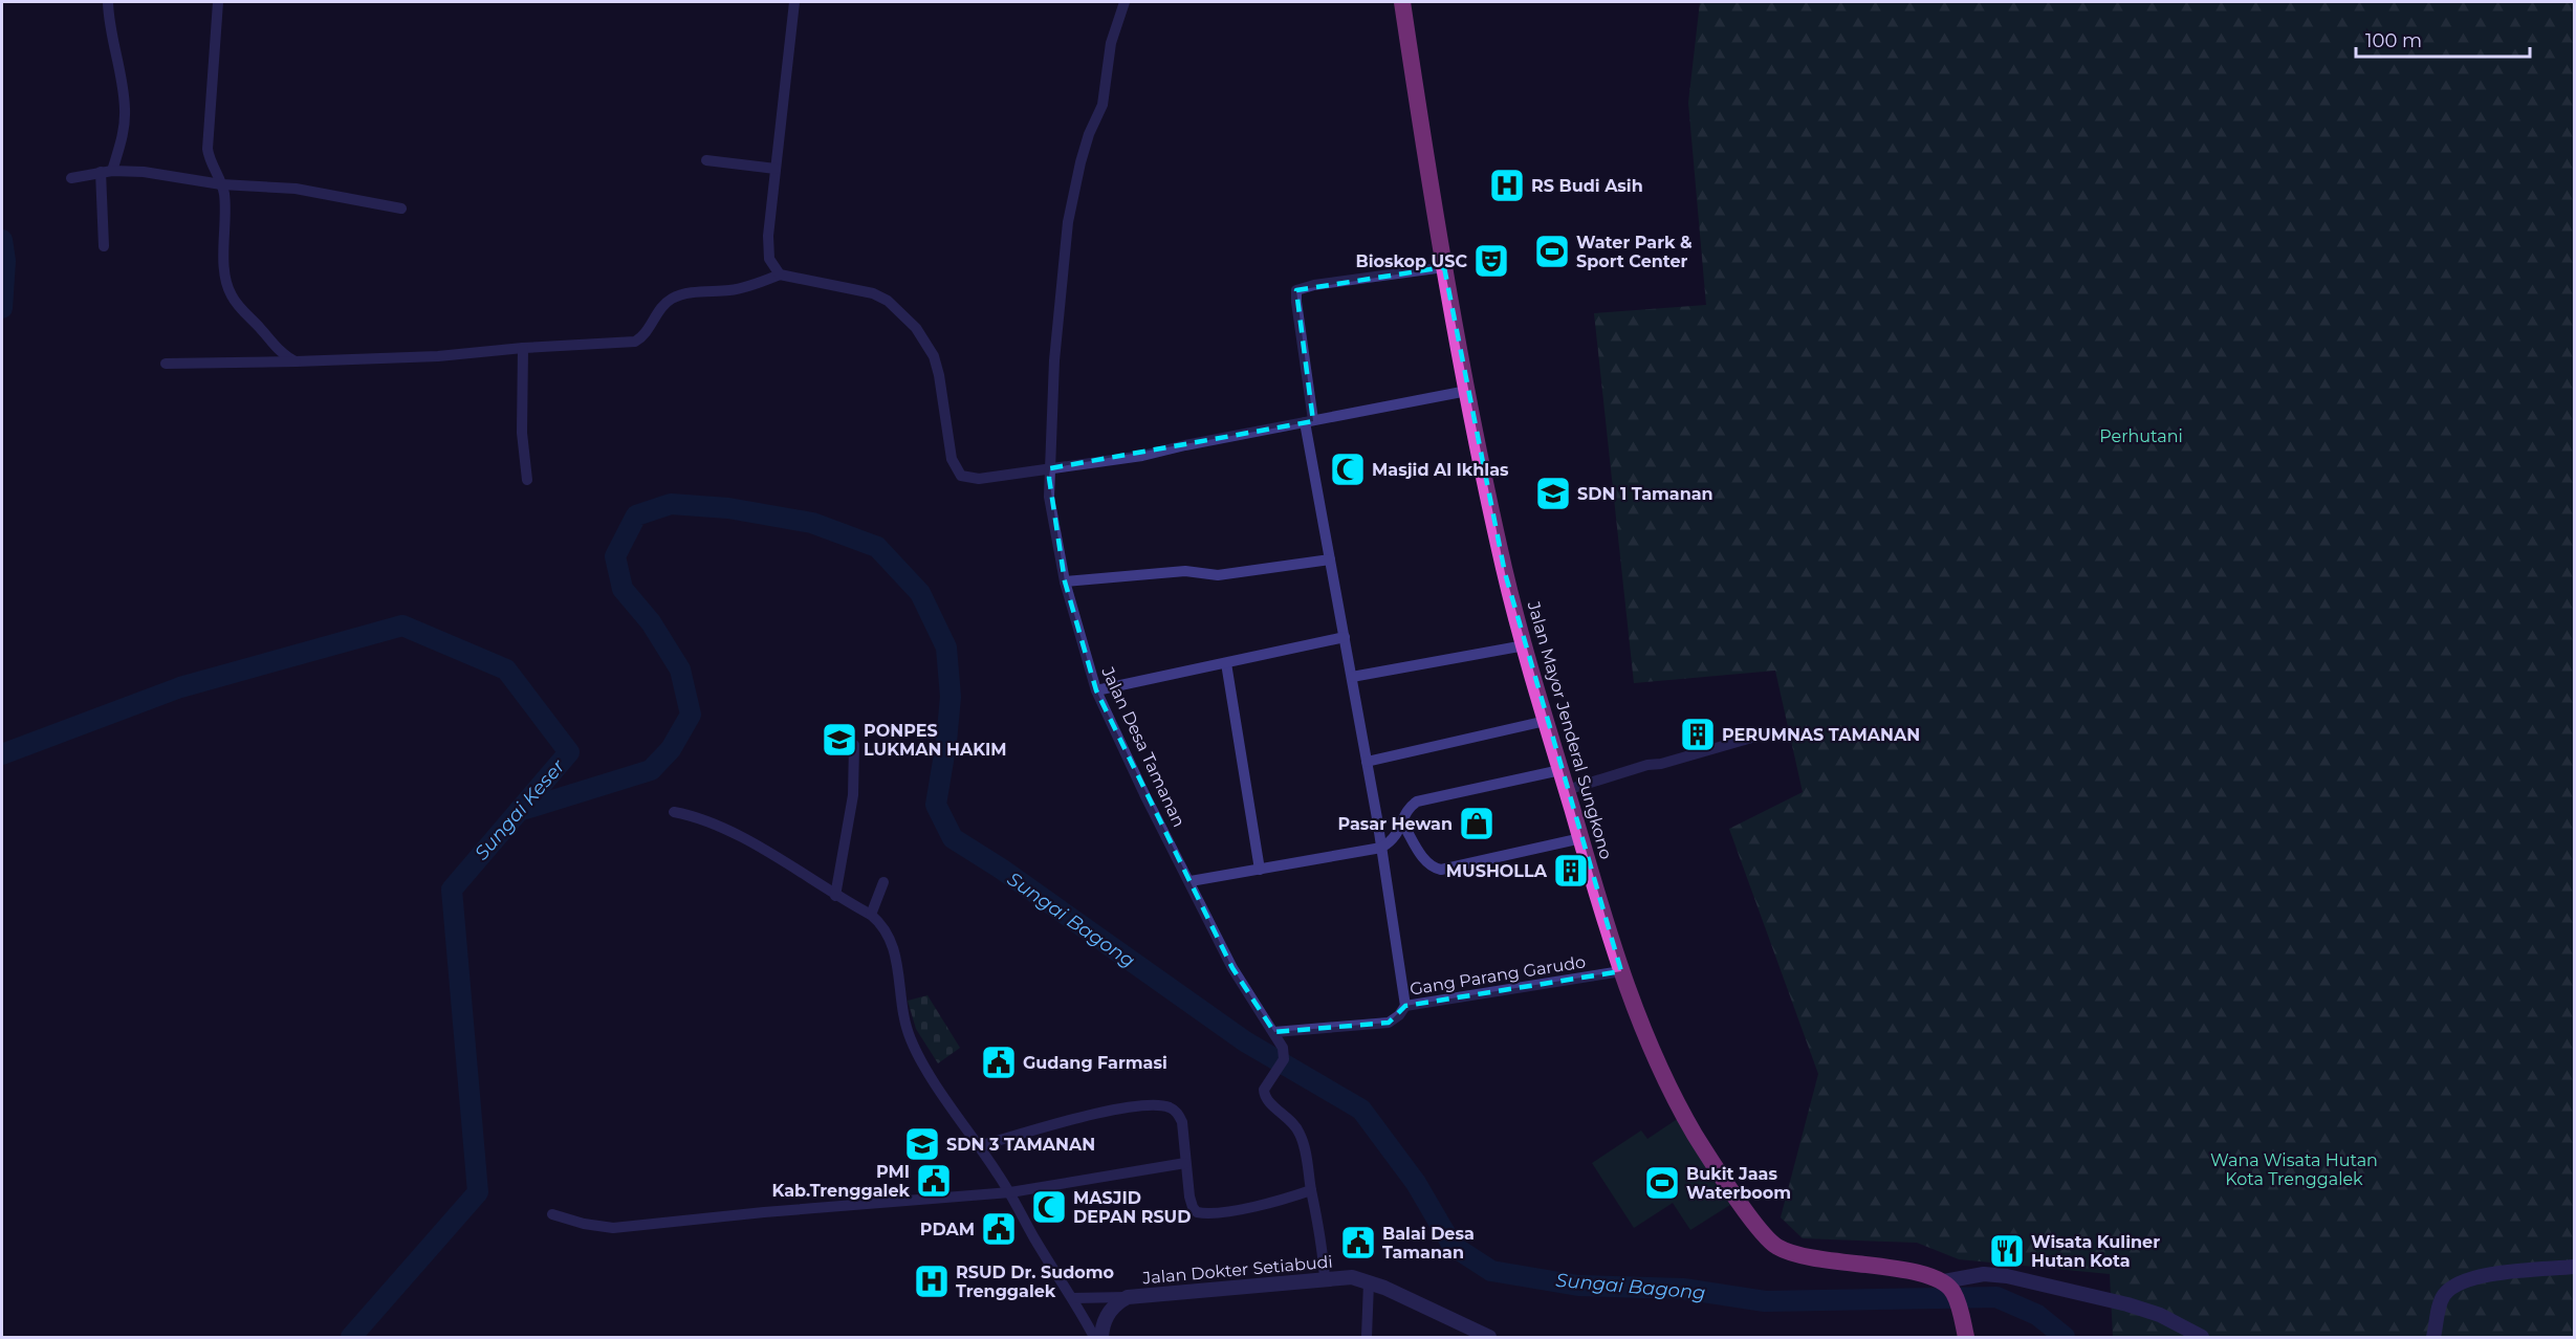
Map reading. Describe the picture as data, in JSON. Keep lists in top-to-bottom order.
{
  "streets": {
    "highway": ["Jalan Mayor Jenderal Sungkono"],
    "street": ["Jalan Desa Tamanan", "Gang Parang Garudo", "Jalan Dokter Setiabudi"]
  },
  "crossings": [
    ["Jalan Mayor Jenderal Sungkono", "Gang Parang Garudo"],
    ["Jalan Desa Tamanan", "Gang Parang Garudo"],
    ["Jalan Desa Tamanan", "Jalan Dokter Setiabudi"]
  ],
  "water": ["Sungai Keser", "Sungai Bagong"],
  "parks": ["Perhutani", "Wana Wisata Hutan Kota Trenggalek"],
  "places": {
    "hospital": ["RS Budi Asih", "RSUD Dr. Sudomo Trenggalek"],
    "sports": ["Water Park & Sport Center", "Bukit Jaas Waterboom"],
    "theatre": ["Bioskop USC"],
    "mosque": ["Masjid Al Ikhlas", "MASJID DEPAN RSUD"],
    "school or university": ["SDN 1 Tamanan", "PONPES LUKMAN HAKIM", "SDN 3 TAMANAN"],
    "building": ["PERUMNAS TAMANAN", "MUSHOLLA"],
    "shop": ["Pasar Hewan"],
    "public building": [
      "Gudang Farmasi",
      "PMI Kab.Trenggalek",
      "PDAM",
      "Balai Desa Tamanan"
    ],
    "restaurant": ["Wisata Kuliner Hutan Kota"]
  },
  "scale_bar": "100 m"
}
